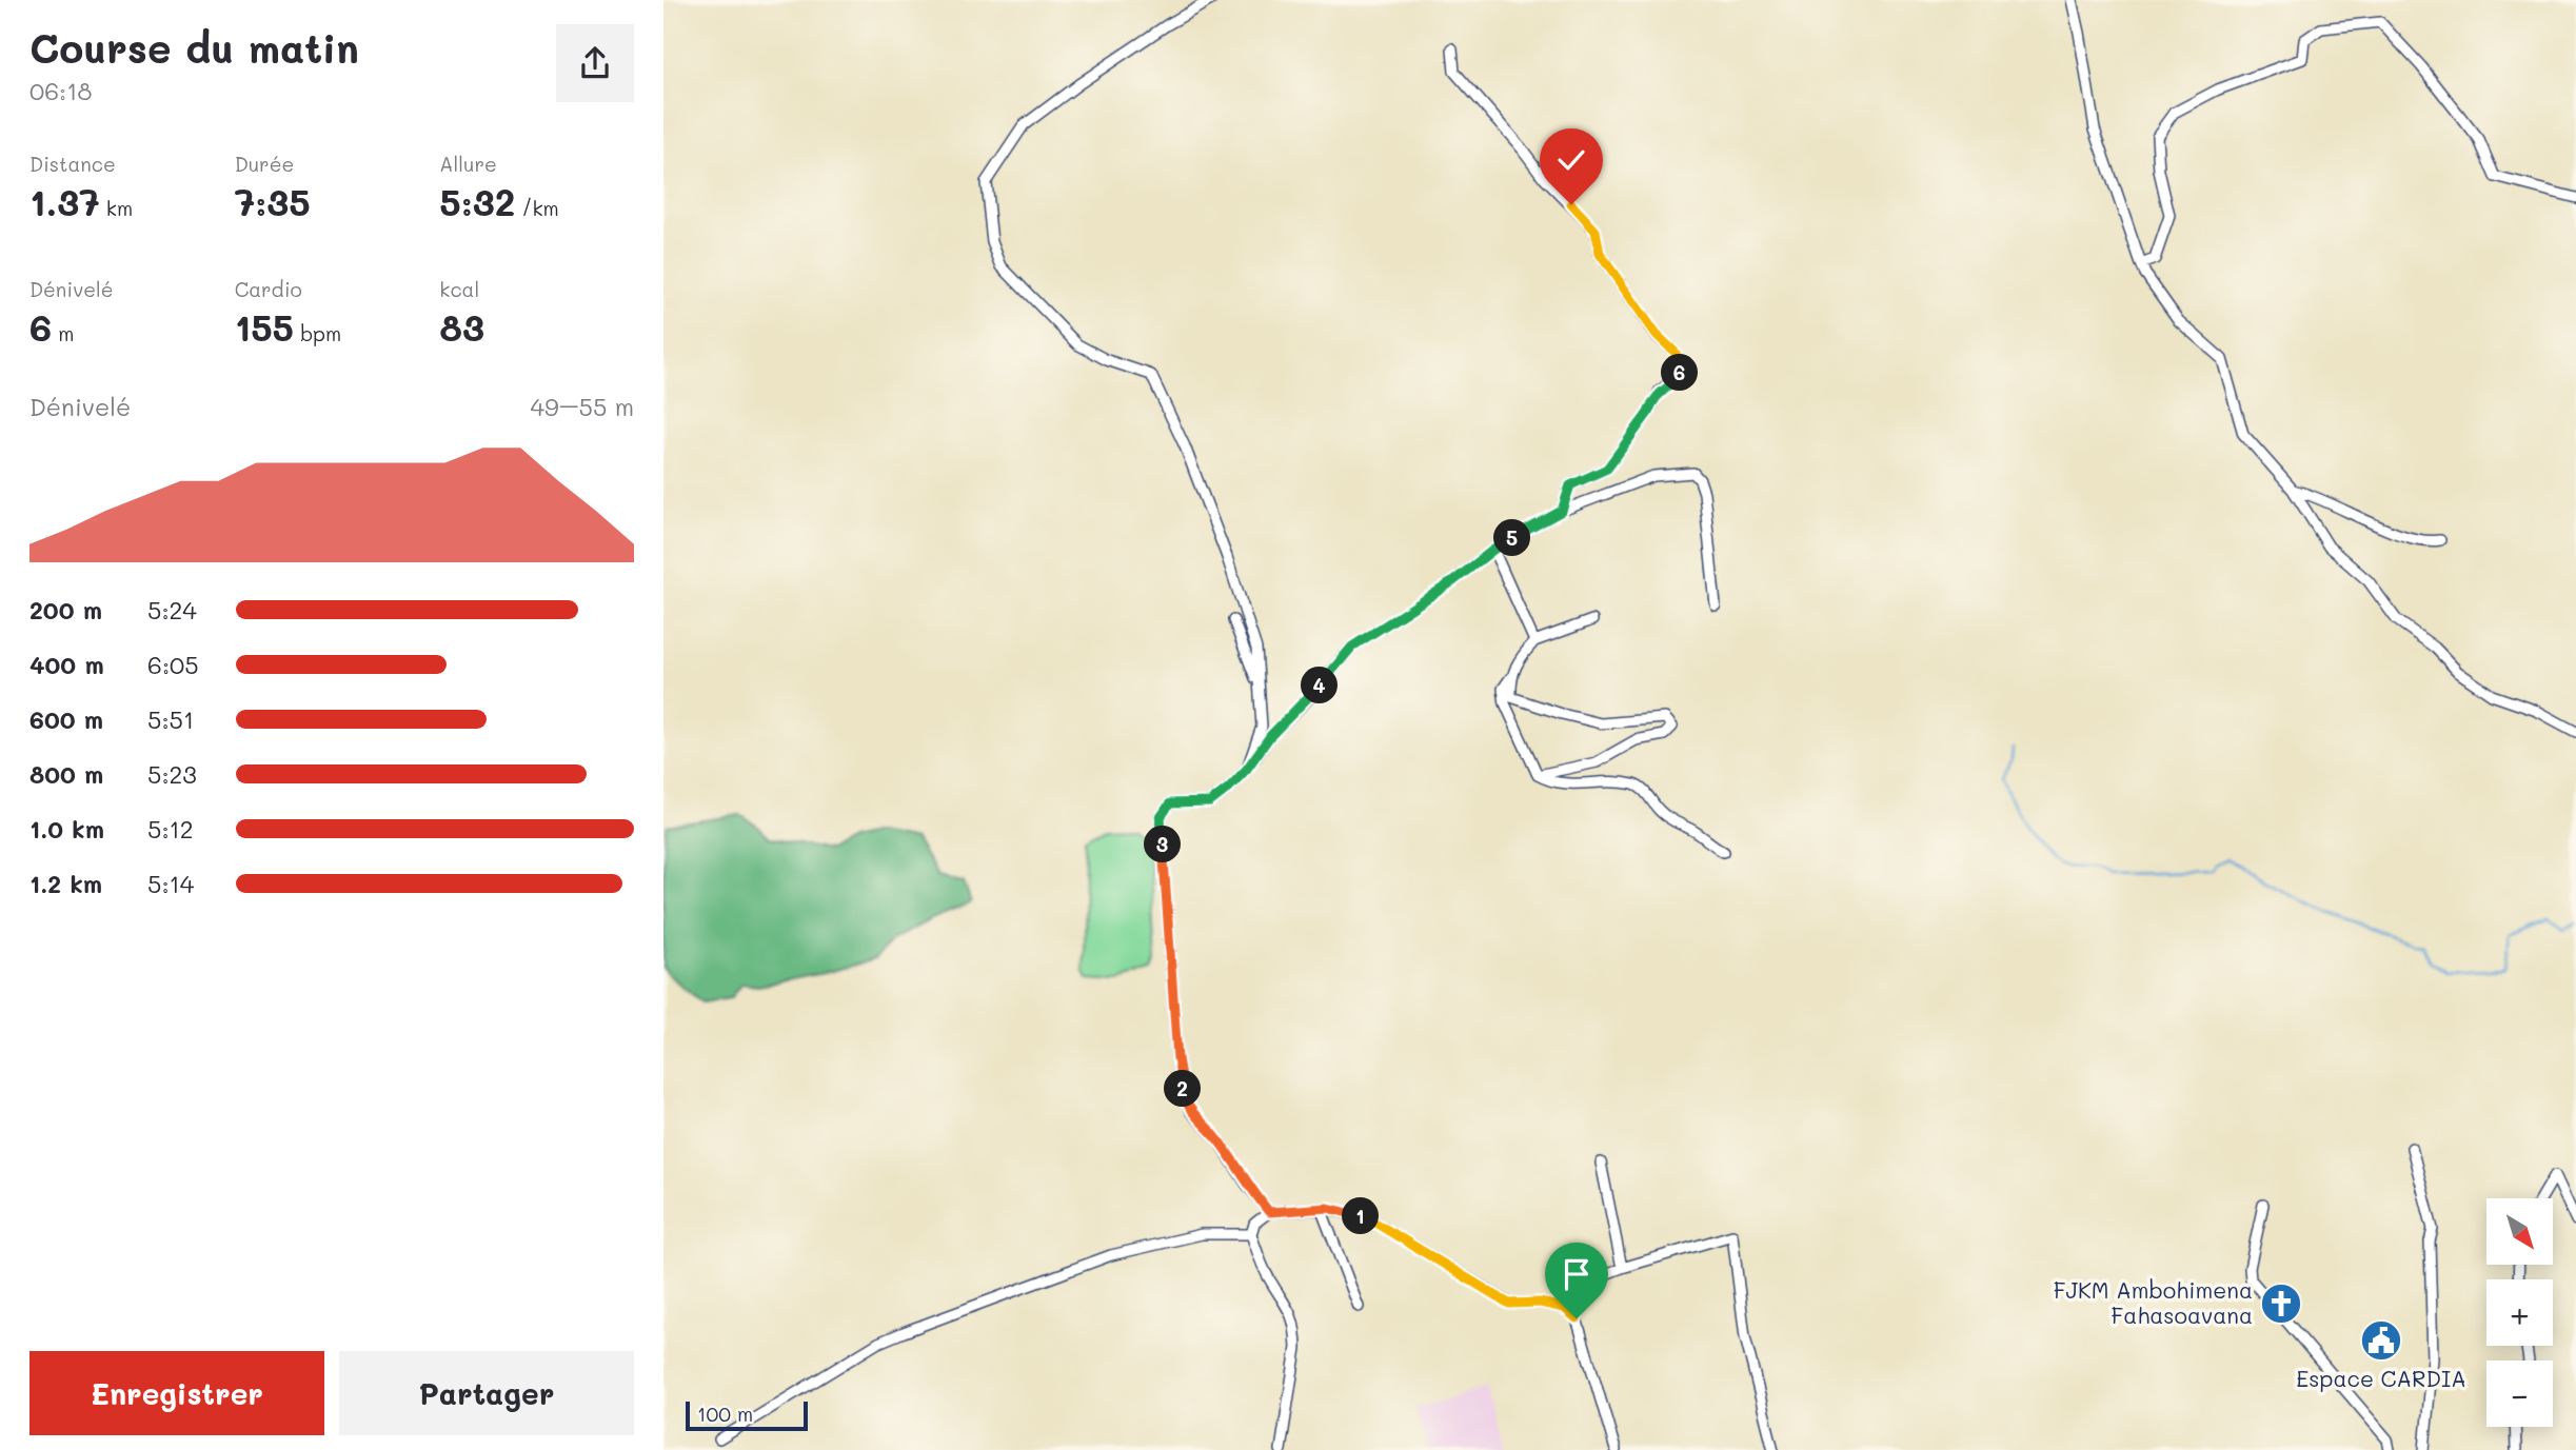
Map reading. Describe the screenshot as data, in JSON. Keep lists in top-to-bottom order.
{
  "places": {
    "church": ["FJKM Ambohimena Fahasoavana"],
    "public building": ["Espace CARDIA"]
  },
  "scale_bar": "100 m",
  "north": "bottom right",
  "page": {
    "heading": ["Course du matin", "06:18"],
    "stats": [
      ["Distance", "1.37 km"],
      ["Durée", "7:35"],
      ["Allure", "5:32 /km"],
      ["Dénivelé", "6 m"],
      ["Cardio", "155 bpm"],
      ["kcal", "83"]
    ],
    "pins": [
      "6",
      "5",
      "4",
      "3",
      "2",
      "1"
    ],
    "chart": ["Dénivelé", "49–55 m"],
    "list": [
      {
        "name": "200 m",
        "note": "5:24"
      },
      {
        "name": "400 m",
        "note": "6:05"
      },
      {
        "name": "600 m",
        "note": "5:51"
      },
      {
        "name": "800 m",
        "note": "5:23"
      },
      {
        "name": "1.0 km",
        "note": "5:12"
      },
      {
        "name": "1.2 km",
        "note": "5:14"
      }
    ],
    "map_buttons": ["+", "−"],
    "buttons": ["Enregistrer", "Partager"],
    "scale": "100 m"
  }
}
